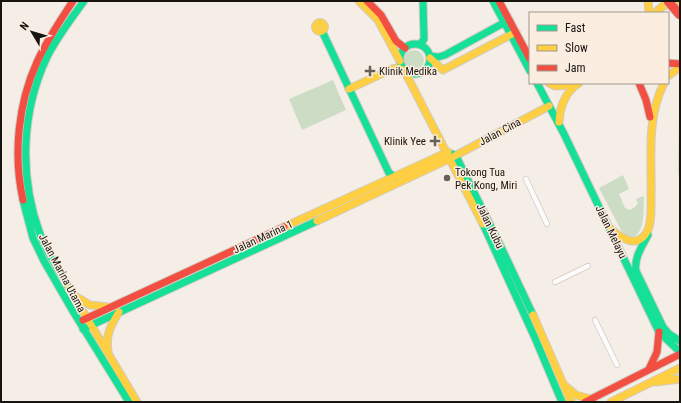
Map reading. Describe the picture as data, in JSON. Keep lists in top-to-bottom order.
{
  "streets": {
    "main road": [
      "Jalan Cina",
      "Jalan Kubu",
      "Jalan Melayu",
      "Jalan Marina 1",
      "Jalan Marina Utama"
    ]
  },
  "crossings": [
    ["Jalan Cina", "Jalan Kubu"],
    ["Jalan Cina", "Jalan Melayu"],
    ["Jalan Cina", "Jalan Marina 1"],
    ["Jalan Kubu", "Jalan Marina 1"],
    ["Jalan Marina 1", "Jalan Marina Utama"]
  ],
  "places": {
    "health": ["Klinik Medika", "Klinik Yee"],
    "other": ["Tokong Tua Pek Kong, Miri"]
  },
  "legend": ["Fast", "Slow", "Jam"],
  "north": "top left"
}
